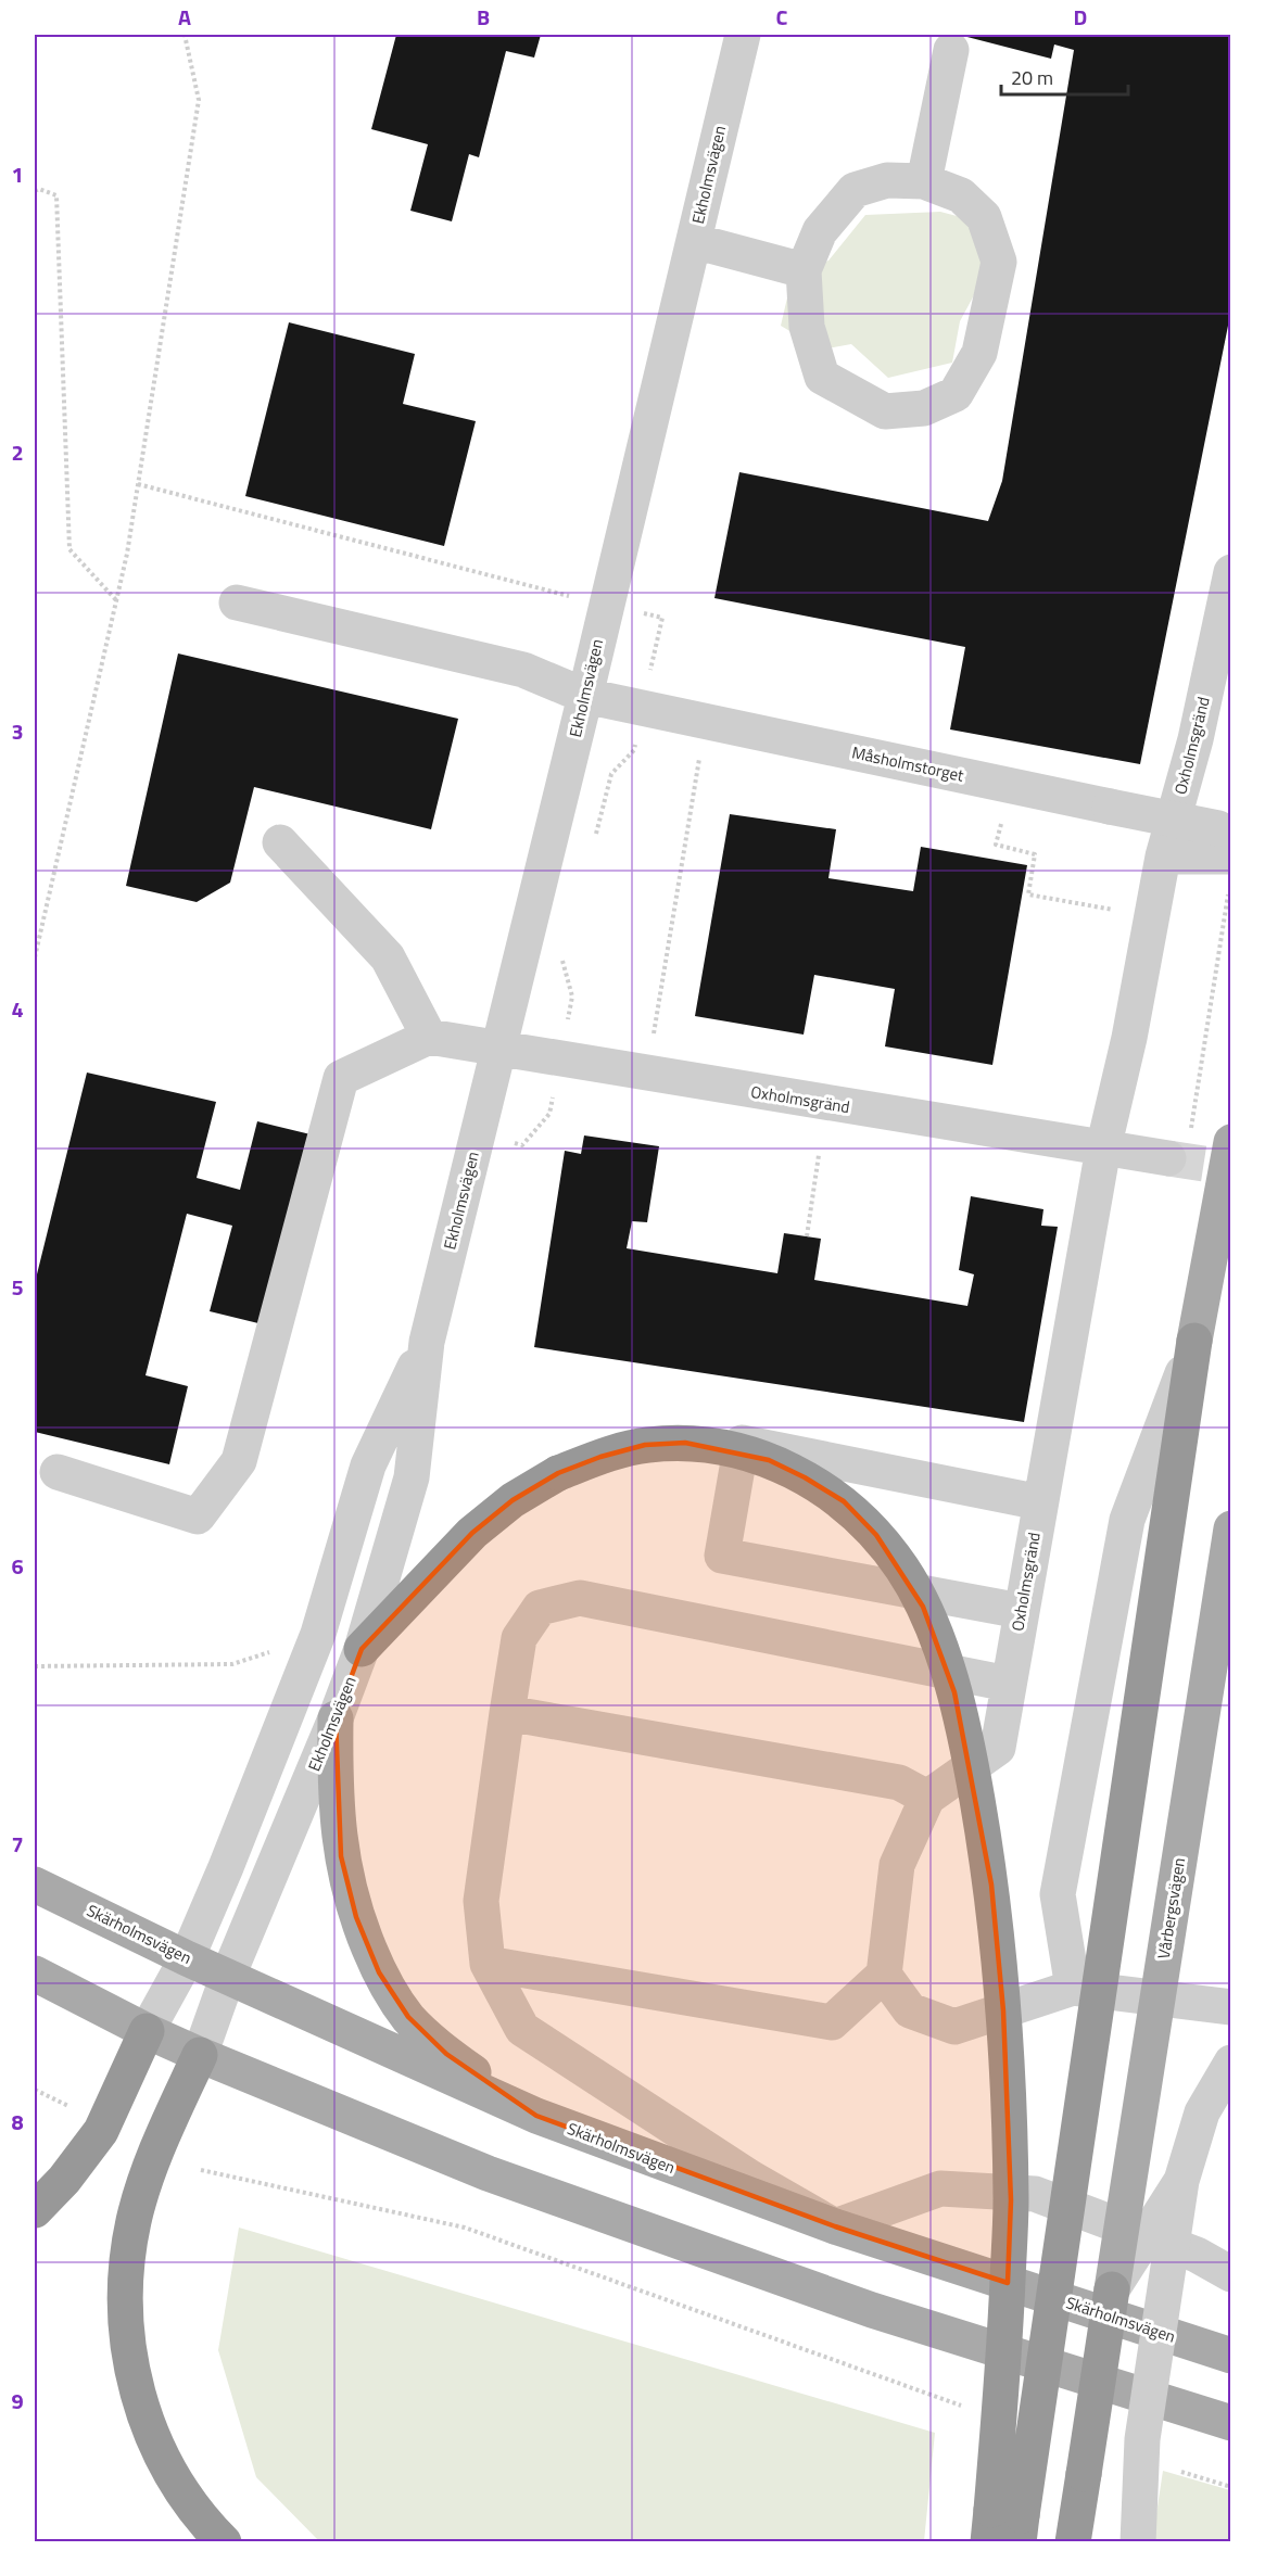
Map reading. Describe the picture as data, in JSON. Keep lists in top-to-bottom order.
{
  "streets": {
    "main road": ["Vårbergsvägen", "Skärholmsvägen"],
    "street": ["Ekholmsvägen", "Oxholmsgränd", "Måsholmstorget"]
  },
  "crossings": [
    ["Ekholmsvägen", "Oxholmsgränd"],
    ["Ekholmsvägen", "Måsholmstorget"],
    ["Ekholmsvägen", "Skärholmsvägen"]
  ],
  "scale_bar": "20 m",
  "grid": {
    "columns": [
      "A",
      "B",
      "C",
      "D"
    ],
    "rows": [
      "1",
      "2",
      "3",
      "4",
      "5",
      "6",
      "7",
      "8",
      "9"
    ]
  }
}
